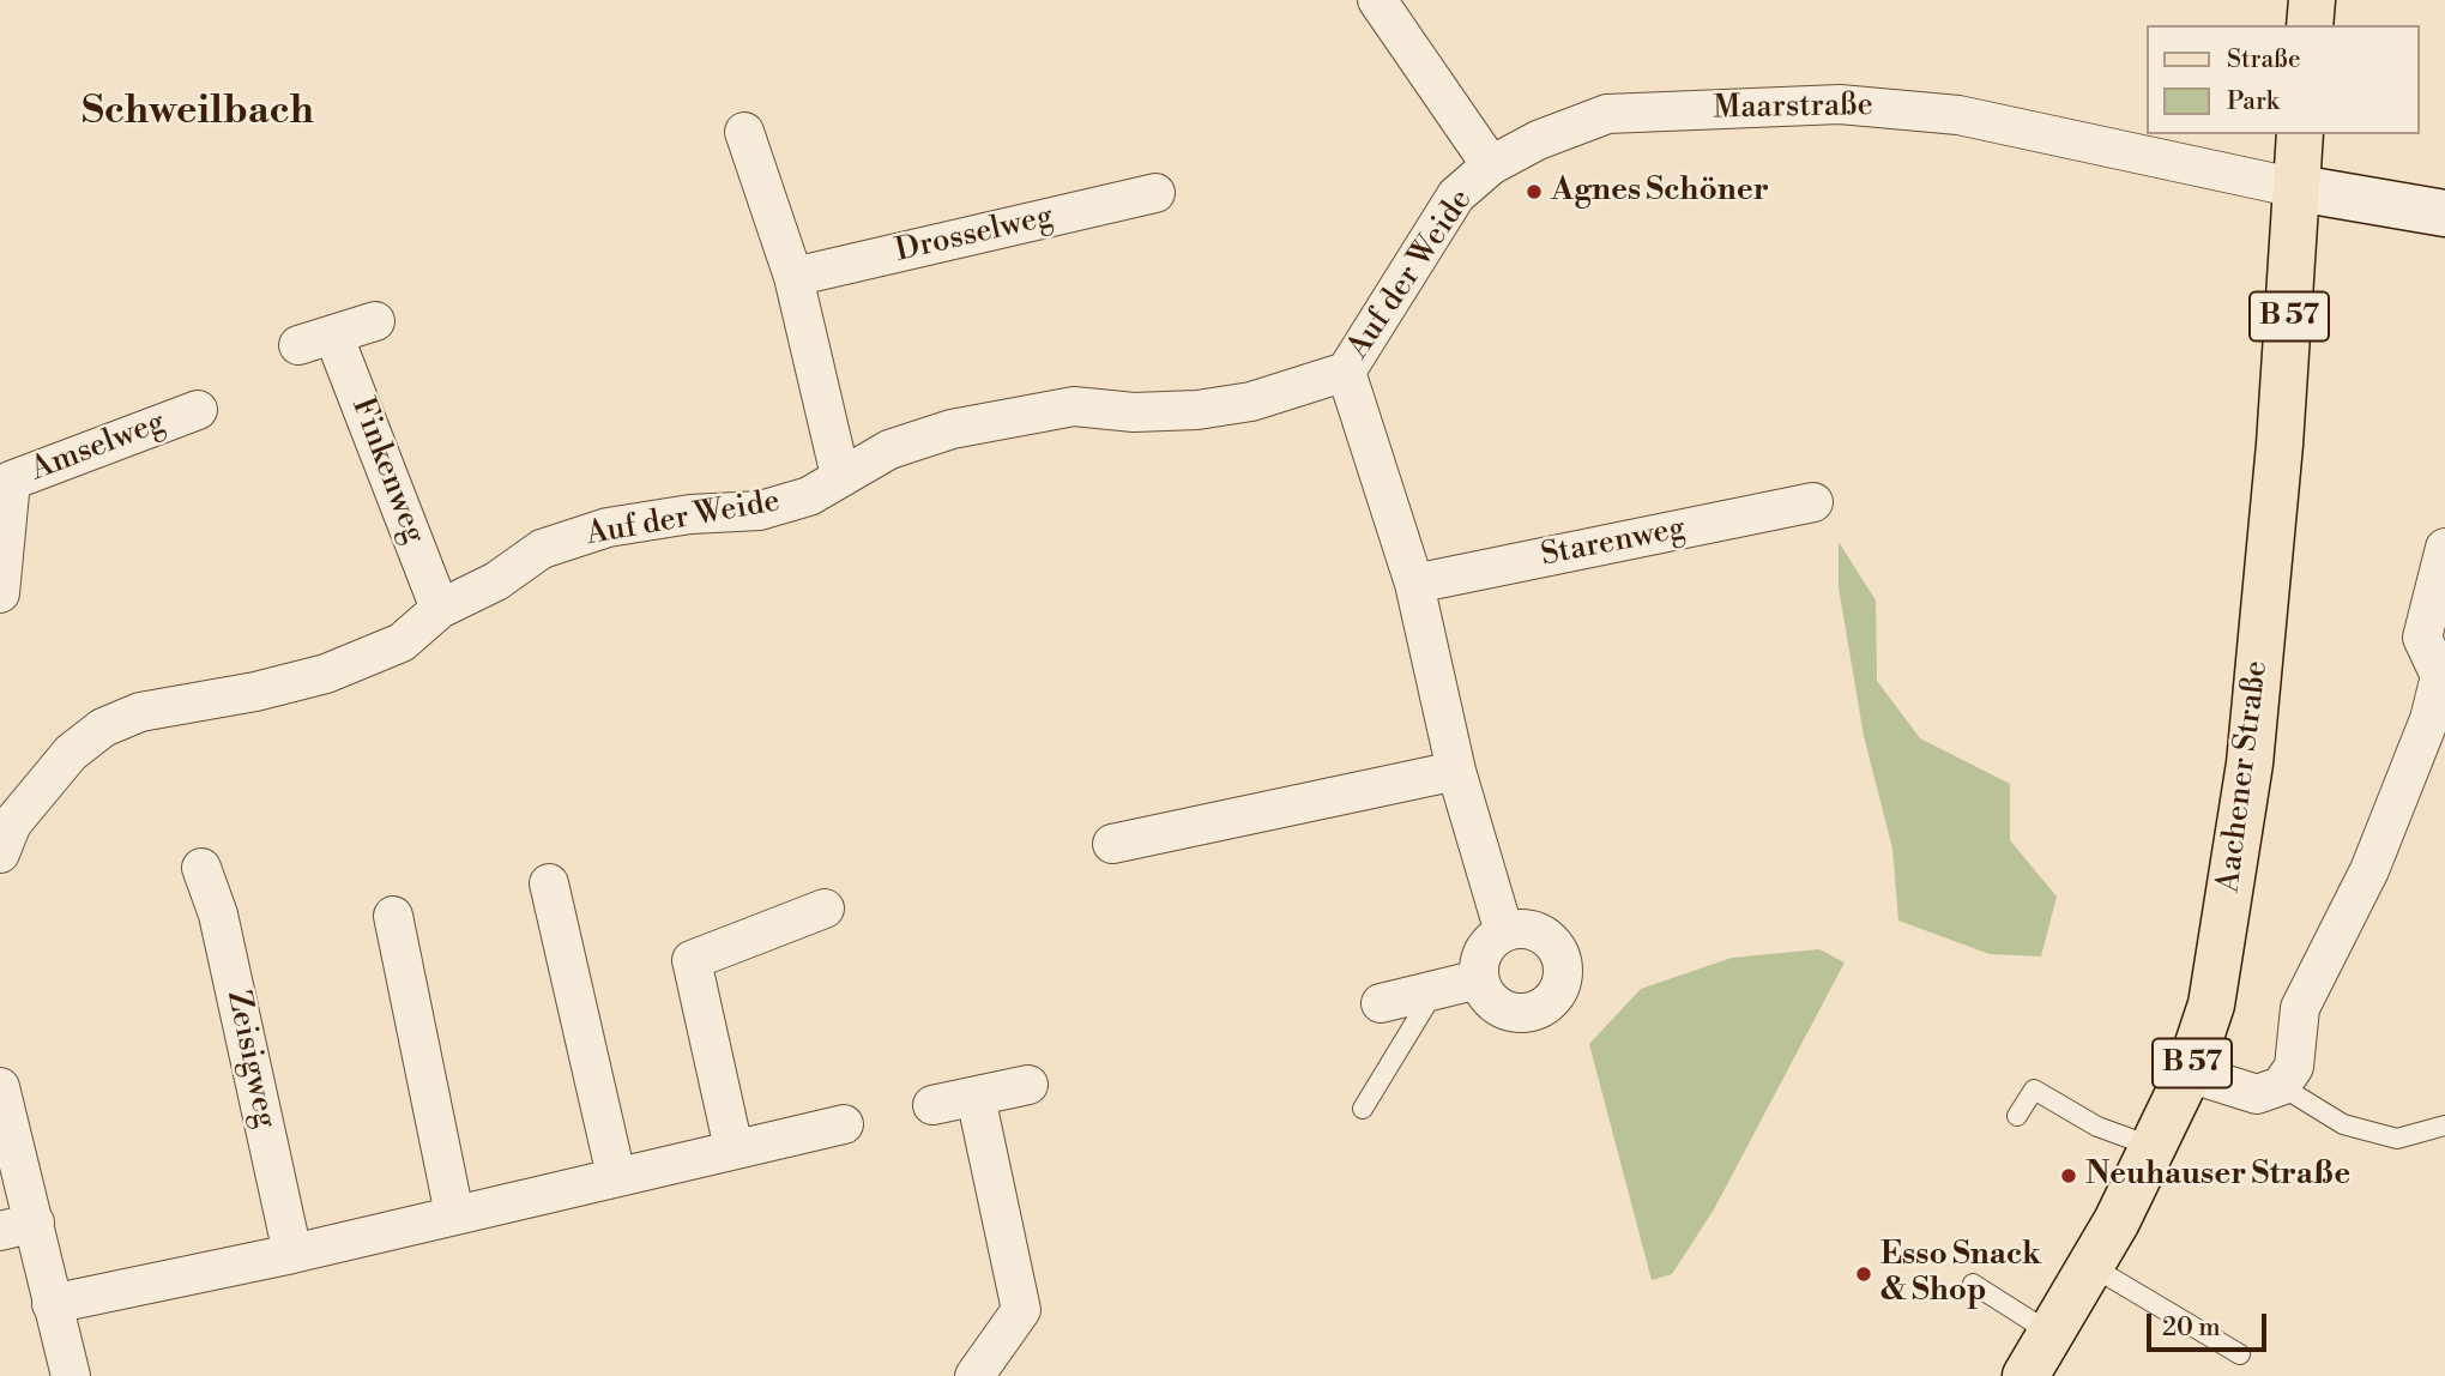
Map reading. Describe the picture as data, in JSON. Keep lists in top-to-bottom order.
{
  "streets": {
    "main road": ["B 57", "Aachener Straße"],
    "street": [
      "Maarstraße",
      "Drosselweg",
      "Auf der Weide",
      "Amselweg",
      "Finkenweg",
      "Starenweg",
      "Zeisigweg"
    ]
  },
  "crossings": [
    ["Maarstraße", "Auf der Weide"],
    ["Maarstraße", "Aachener Straße"],
    ["Auf der Weide", "Finkenweg"]
  ],
  "districts": ["Schweilbach"],
  "places": ["Agnes Schöner", "Neuhauser Straße", "Esso Snack & Shop"],
  "legend": ["Straße", "Park"],
  "scale_bar": "20 m"
}
